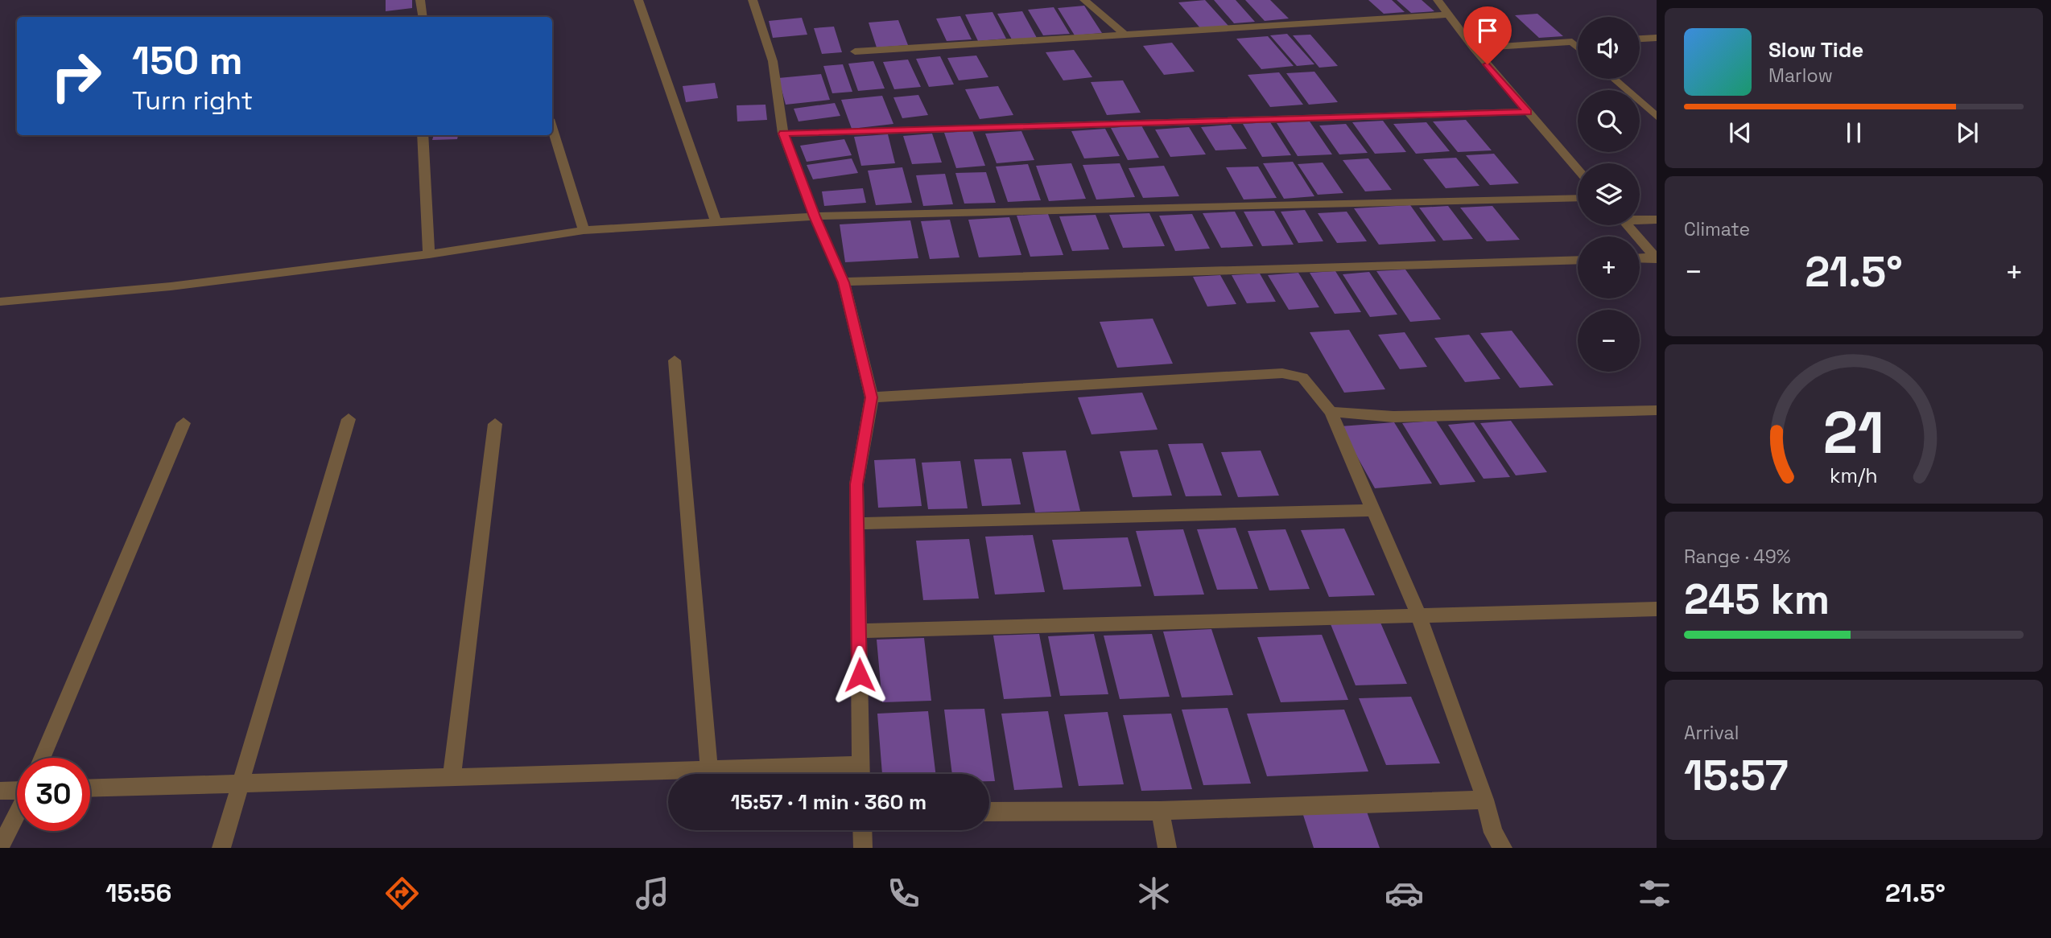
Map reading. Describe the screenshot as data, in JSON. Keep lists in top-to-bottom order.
{
  "page": {
    "map_buttons": ["+", "−"],
    "turn": ["150 m", "Turn right"],
    "song": ["Slow Tide", "Marlow"],
    "tile": [
      "Climate",
      ["Range · 49%", "245 km"],
      ["Arrival", "15:57"]
    ],
    "heat": ["−", "21.5°", "+"],
    "limit": "30",
    "trip": "15:57 · 1 min · 360 m",
    "tabs": ["15:56", "21.5°"],
    "gauge": ["21", "km/h"]
  }
}
